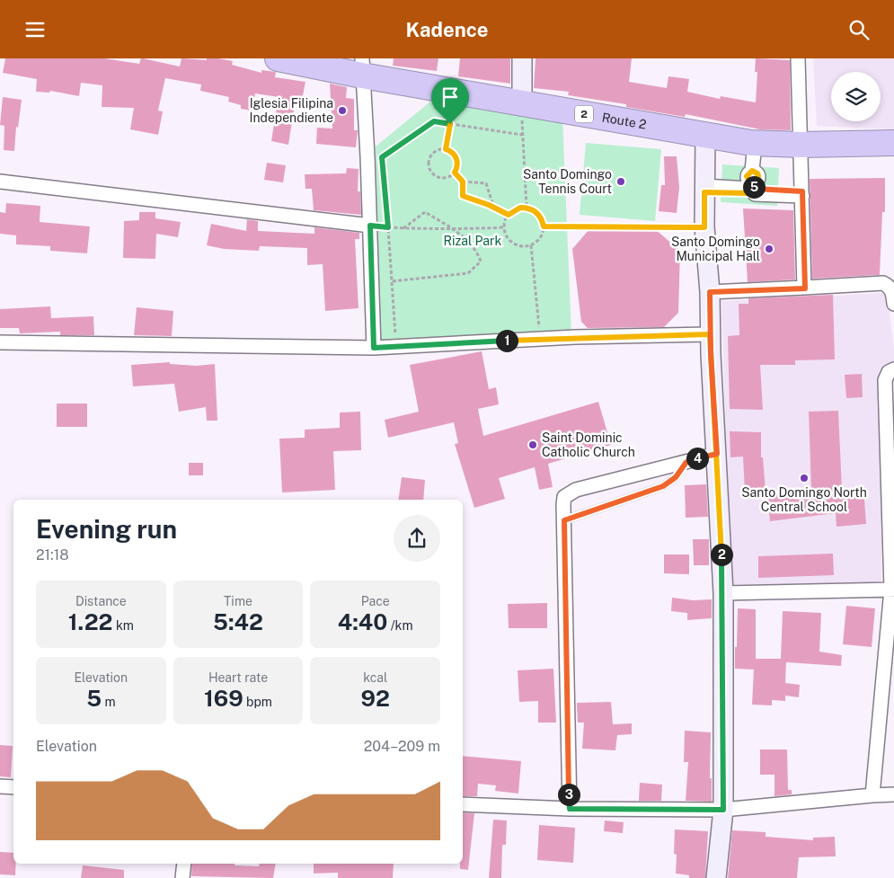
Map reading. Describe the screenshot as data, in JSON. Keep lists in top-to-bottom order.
{
  "streets": {
    "highway": ["2", "Route 2"]
  },
  "parks": ["Rizal Park"],
  "places": [
    "Iglesia Filipina Independiente",
    "Santo Domingo Tennis Court",
    "Santo Domingo Municipal Hall",
    "Saint Dominic Catholic Church",
    "Santo Domingo North Central School"
  ],
  "page": {
    "header": "Kadence",
    "pins": [
      "5",
      "1",
      "4",
      "2",
      "3"
    ],
    "heading": ["Evening run", "21:18"],
    "stats": [
      ["Distance", "1.22 km"],
      ["Time", "5:42"],
      ["Pace", "4:40 /km"],
      ["Elevation", "5 m"],
      ["Heart rate", "169 bpm"],
      ["kcal", "92"]
    ],
    "chart": ["Elevation", "204–209 m"]
  }
}
